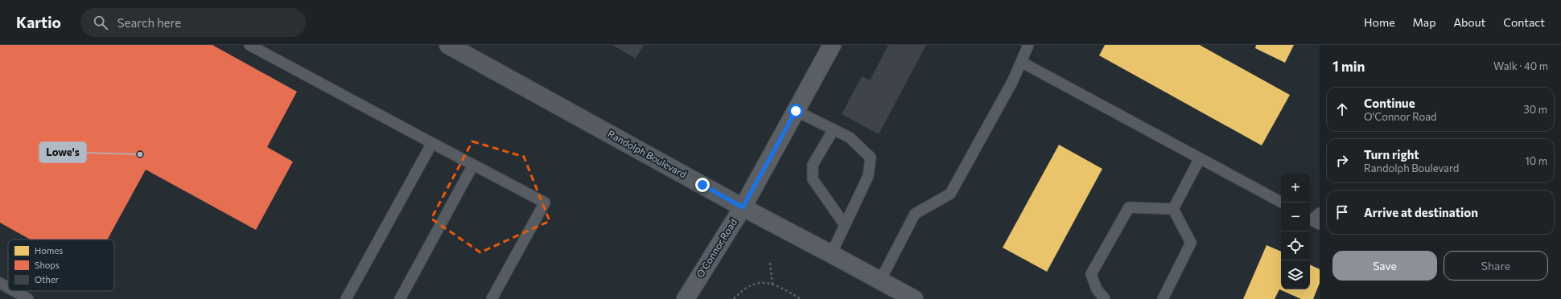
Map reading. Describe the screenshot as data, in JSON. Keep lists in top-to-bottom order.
{
  "streets": {
    "main road": ["Randolph Boulevard", "O'Connor Road"]
  },
  "crossings": [
    ["Randolph Boulevard", "O'Connor Road"]
  ],
  "places": ["Lowe's"],
  "legend": ["Homes", "Shops", "Other"],
  "page": {
    "header": "Kartio",
    "search": "Search here",
    "nav": [
      "Home",
      "Map",
      "About",
      "Contact"
    ],
    "heading": ["1 min", "Walk · 40 m"],
    "list": [
      ["Continue", "O'Connor Road", "30 m"],
      ["Turn right", "Randolph Boulevard", "10 m"],
      "Arrive at destination"
    ],
    "map_buttons": ["+", "−"],
    "buttons": ["Save", "Share"]
  }
}
